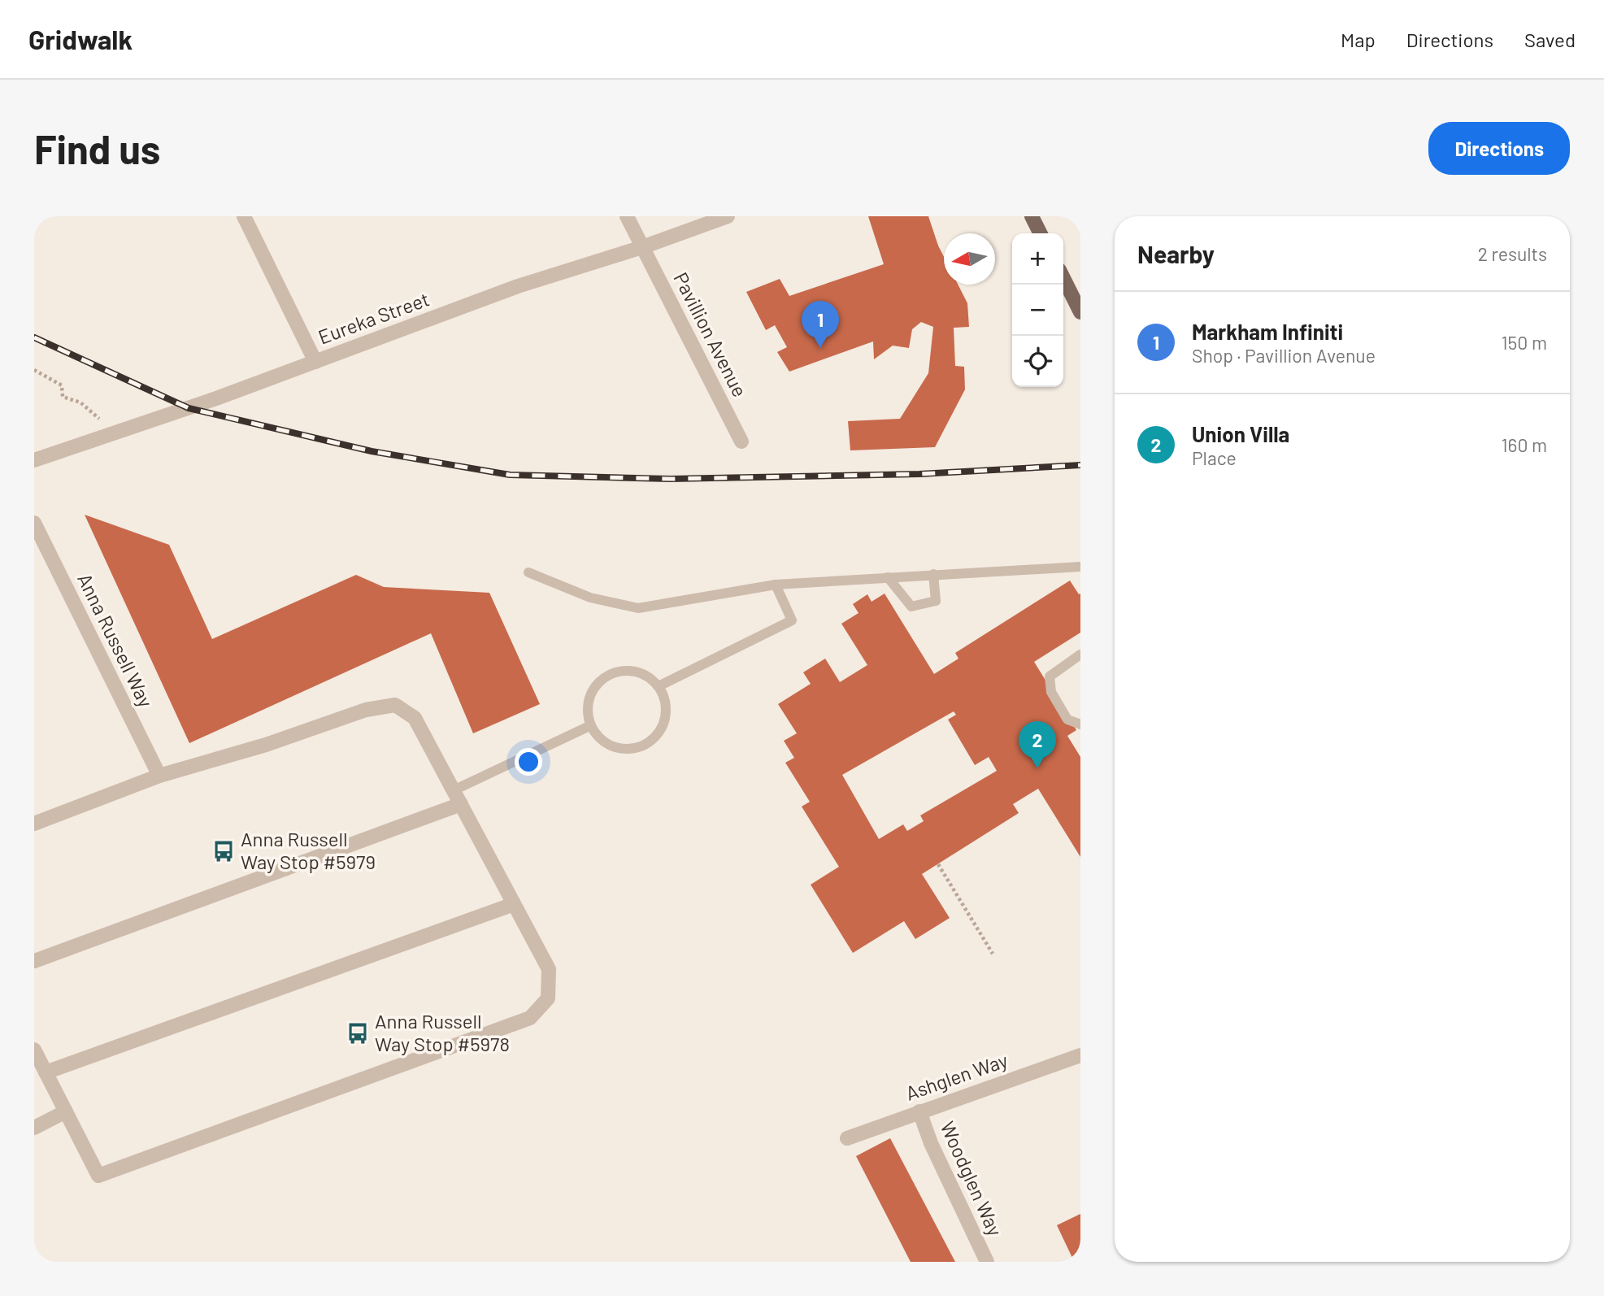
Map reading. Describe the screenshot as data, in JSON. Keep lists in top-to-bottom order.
{
  "streets": {
    "street": [
      "Eureka Street",
      "Pavillion Avenue",
      "Anna Russell Way",
      "Ashglen Way",
      "Woodglen Way"
    ]
  },
  "crossings": [
    ["Eureka Street", "Pavillion Avenue"],
    ["Ashglen Way", "Woodglen Way"]
  ],
  "places": {
    "bus stop": ["Anna Russell Way Stop #5979", "Anna Russell Way Stop #5978"]
  },
  "north": "left",
  "page": {
    "header": "Gridwalk",
    "nav": ["Map", "Directions", "Saved"],
    "buttons": "Directions",
    "title": "Find us",
    "heading": ["Nearby", "2 results"],
    "map_buttons": ["+", "−"],
    "list": [
      {
        "mark": "1",
        "name": "Markham Infiniti",
        "note": "Shop · Pavillion Avenue",
        "value": "150 m"
      },
      {
        "mark": "2",
        "name": "Union Villa",
        "note": "Place",
        "value": "160 m"
      }
    ],
    "pins": ["1", "2"]
  }
}
